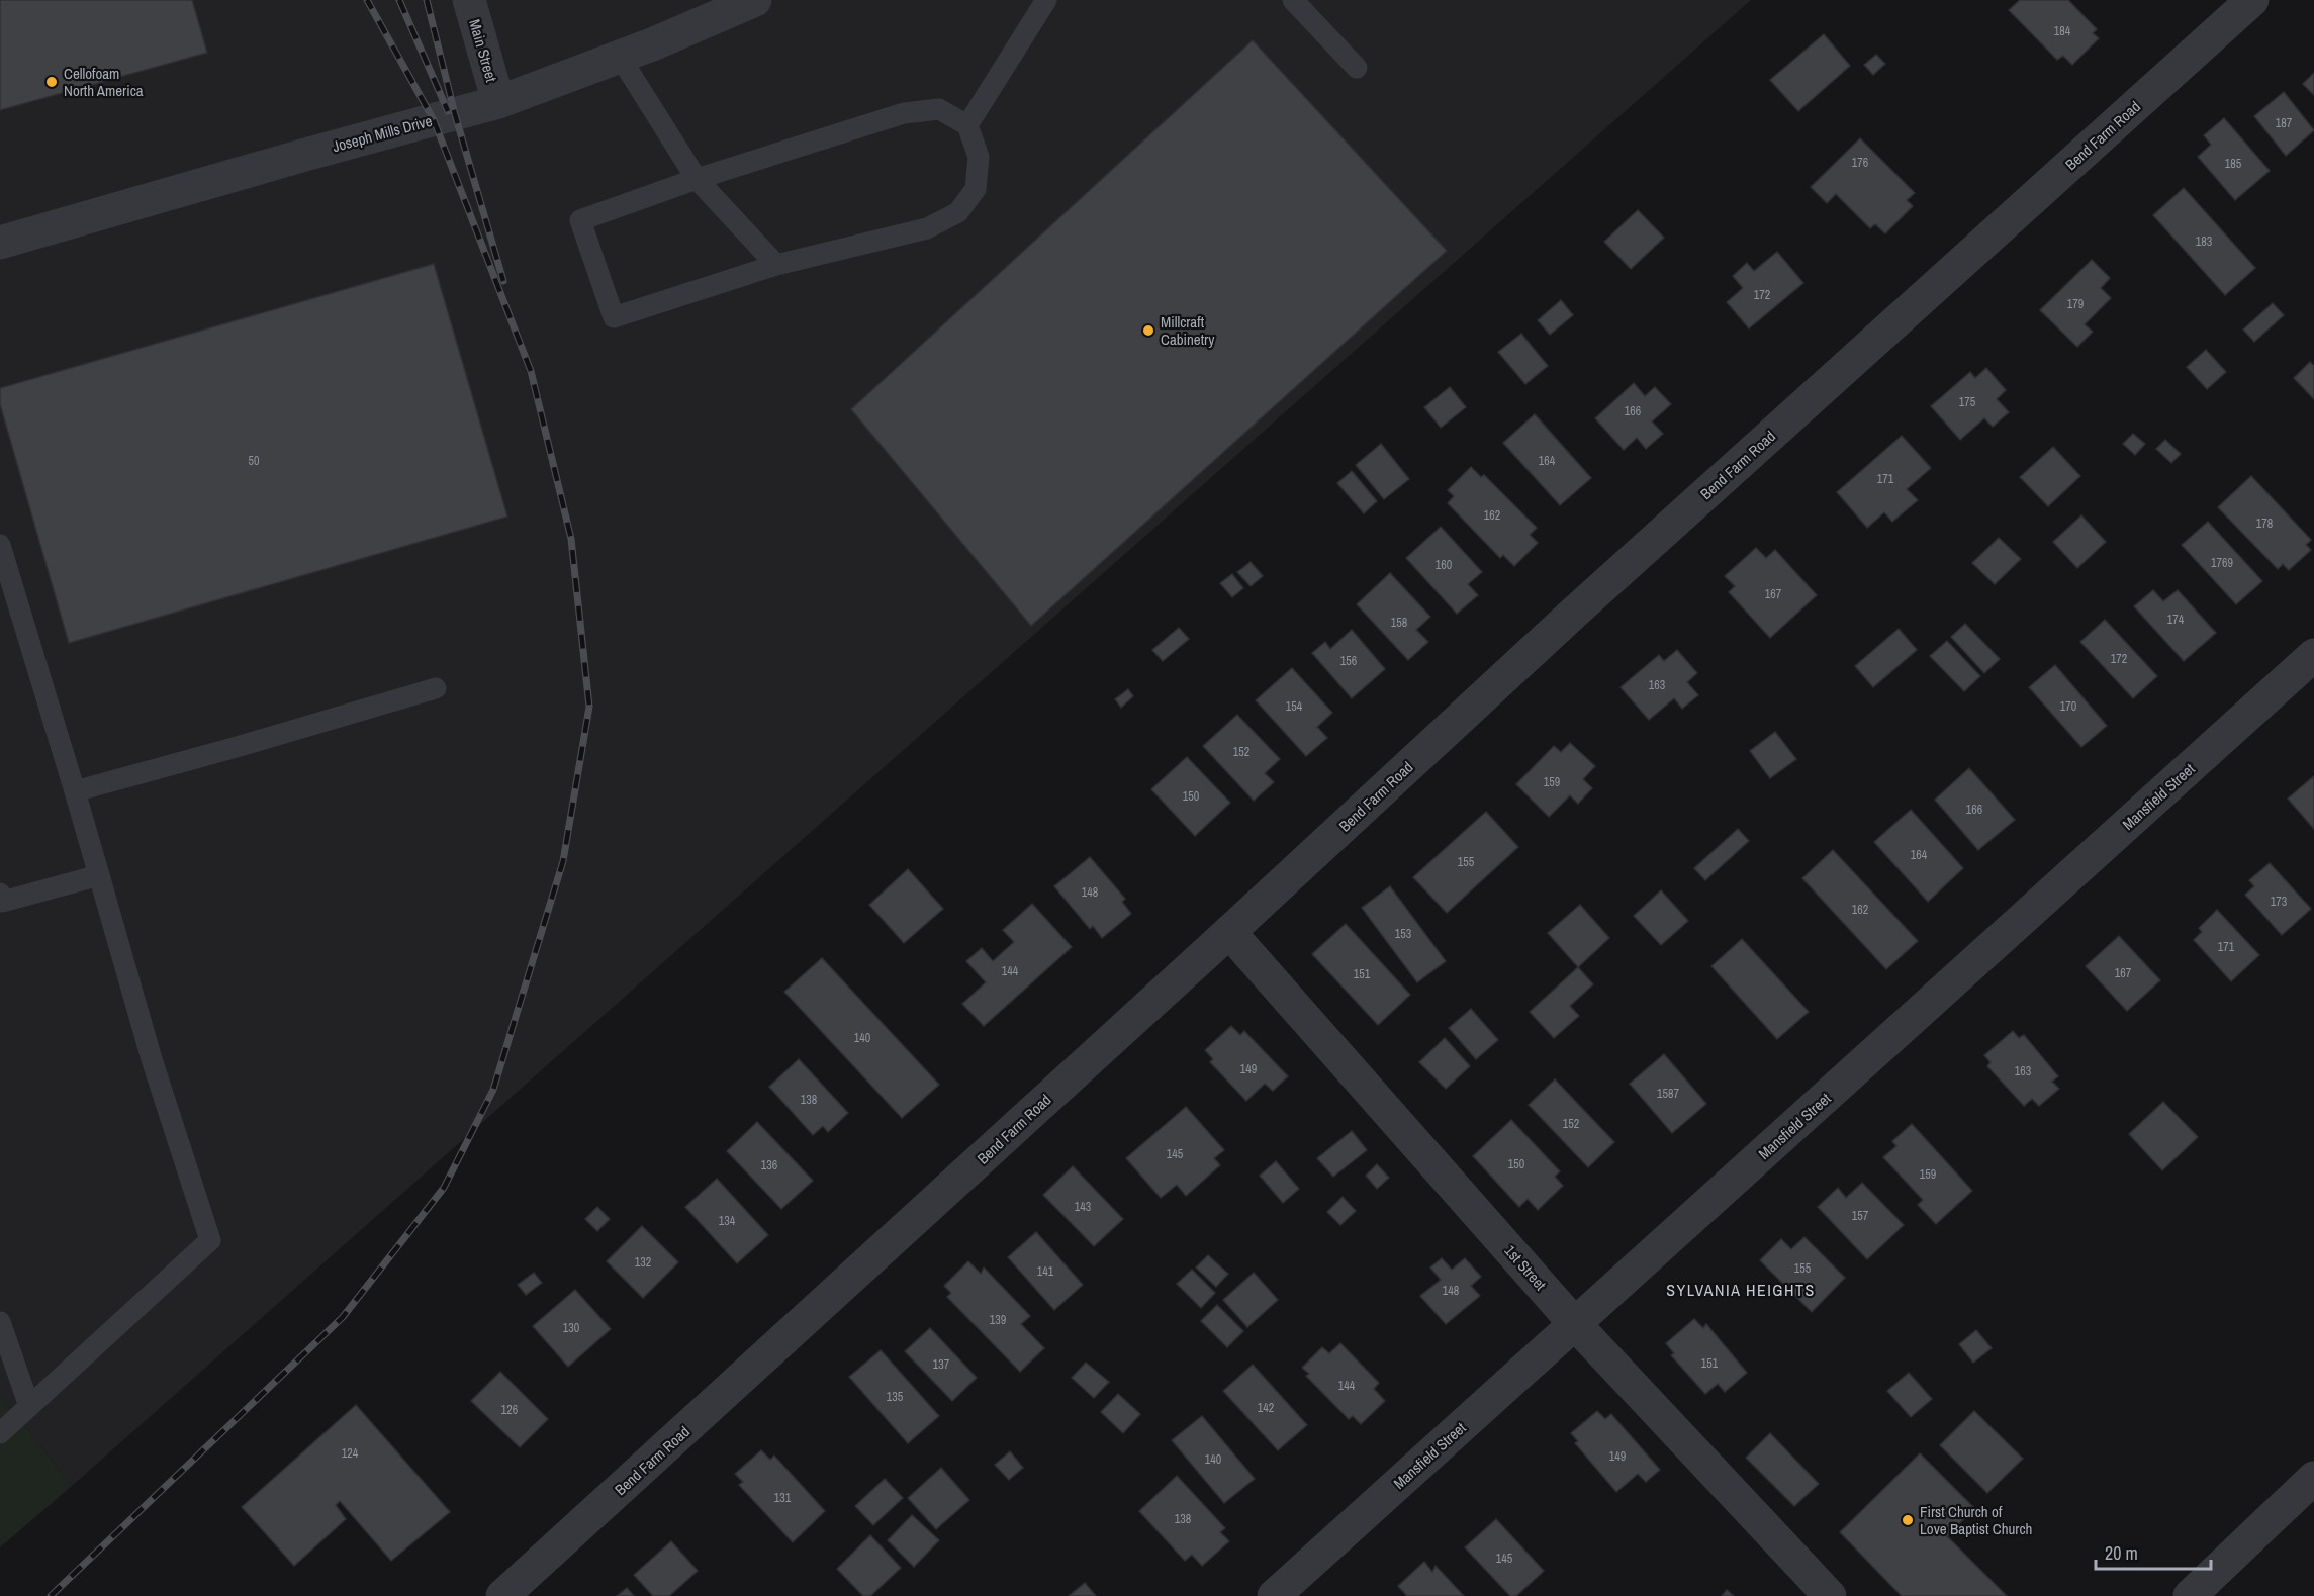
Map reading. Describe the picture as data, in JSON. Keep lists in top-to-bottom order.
{
  "streets": {
    "street": [
      "Main Street",
      "Joseph Mills Drive",
      "Bend Farm Road",
      "Mansfield Street",
      "1st Street"
    ]
  },
  "crossings": [
    ["Main Street", "Joseph Mills Drive"],
    ["Bend Farm Road", "1st Street"],
    ["Mansfield Street", "1st Street"]
  ],
  "districts": ["SYLVANIA HEIGHTS"],
  "places": ["Cellofoam North America", "Millcraft Cabinetry", "First Church of Love Baptist Church"],
  "house_numbers": [
    "184",
    "187",
    "176",
    "185",
    "183",
    "172",
    "179",
    "175",
    "166",
    "50",
    "164",
    "171",
    "162",
    "178",
    "1769",
    "160",
    "167",
    "174",
    "158",
    "172",
    "156",
    "163",
    "154",
    "170",
    "152",
    "159",
    "150",
    "166",
    "164",
    "155",
    "148",
    "173",
    "162",
    "153",
    "171",
    "144",
    "167",
    "151",
    "140",
    "149",
    "163",
    "1587",
    "138",
    "152",
    "145",
    "150",
    "136",
    "159",
    "143",
    "157",
    "134",
    "132",
    "155",
    "141",
    "148",
    "139",
    "130",
    "151",
    "137",
    "144",
    "135",
    "142",
    "126",
    "124",
    "149",
    "140",
    "131",
    "138",
    "145"
  ],
  "scale_bar": "20 m"
}
